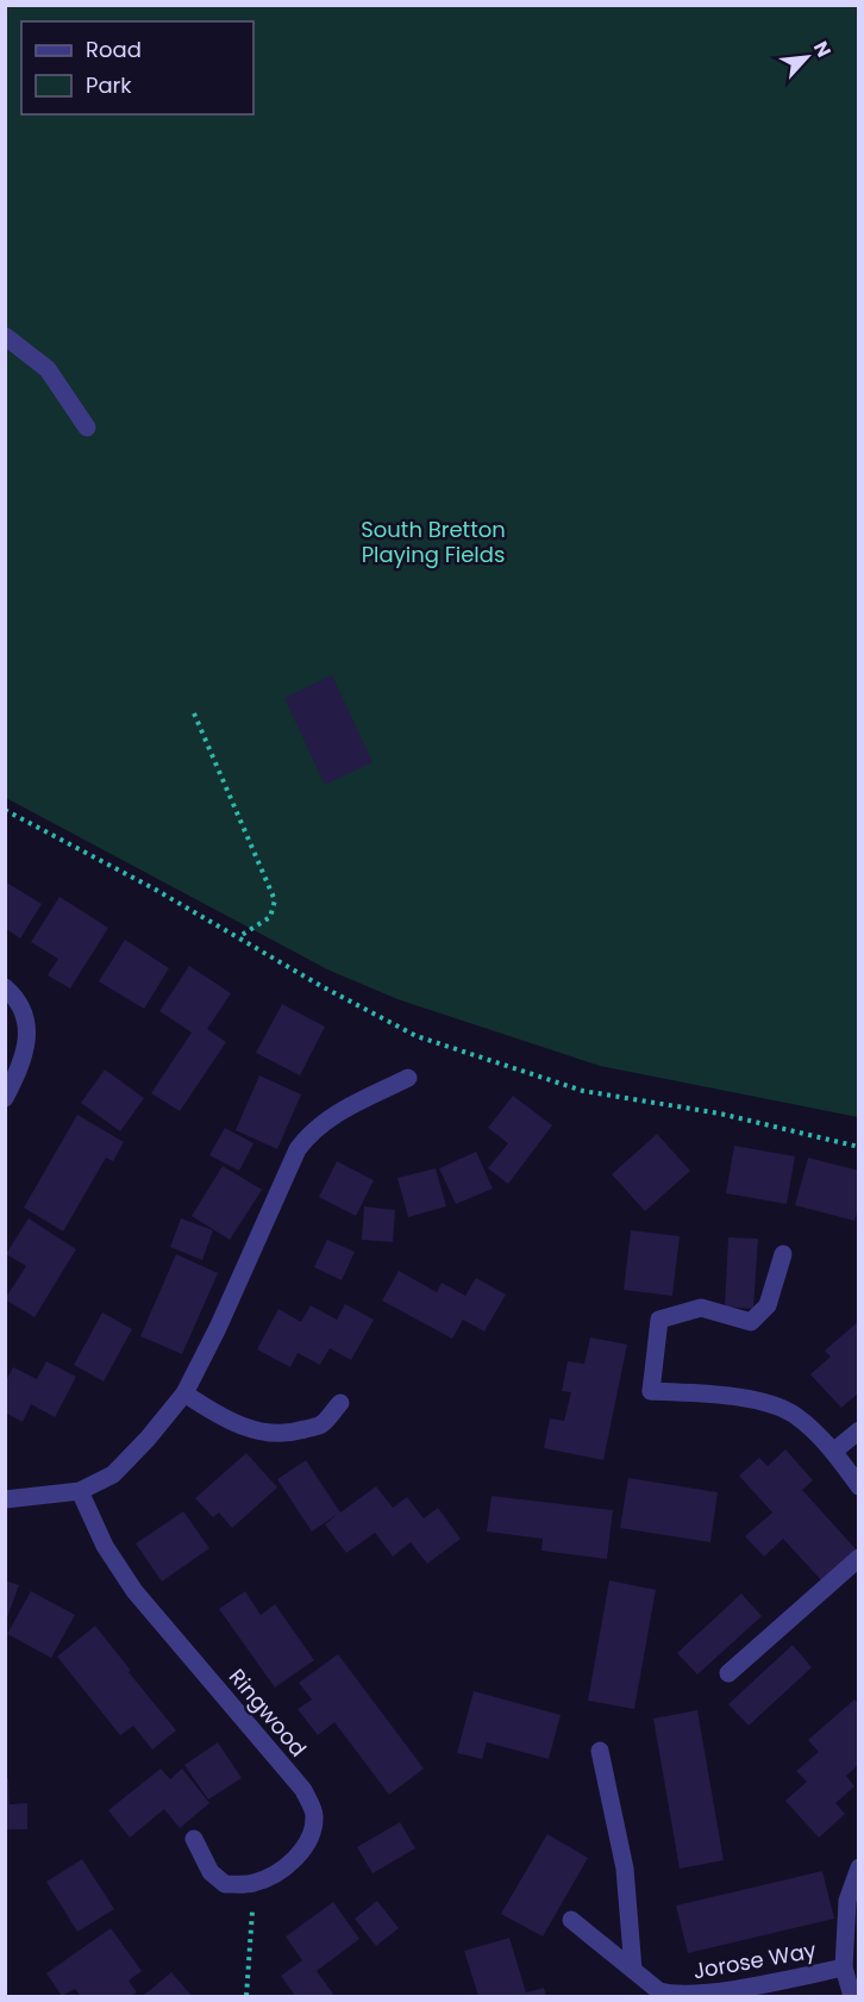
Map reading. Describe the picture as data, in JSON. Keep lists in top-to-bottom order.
{
  "streets": {
    "street": ["Ringwood", "Jorose Way"]
  },
  "parks": ["South Bretton Playing Fields"],
  "legend": ["Road", "Park"],
  "north": "top right"
}
